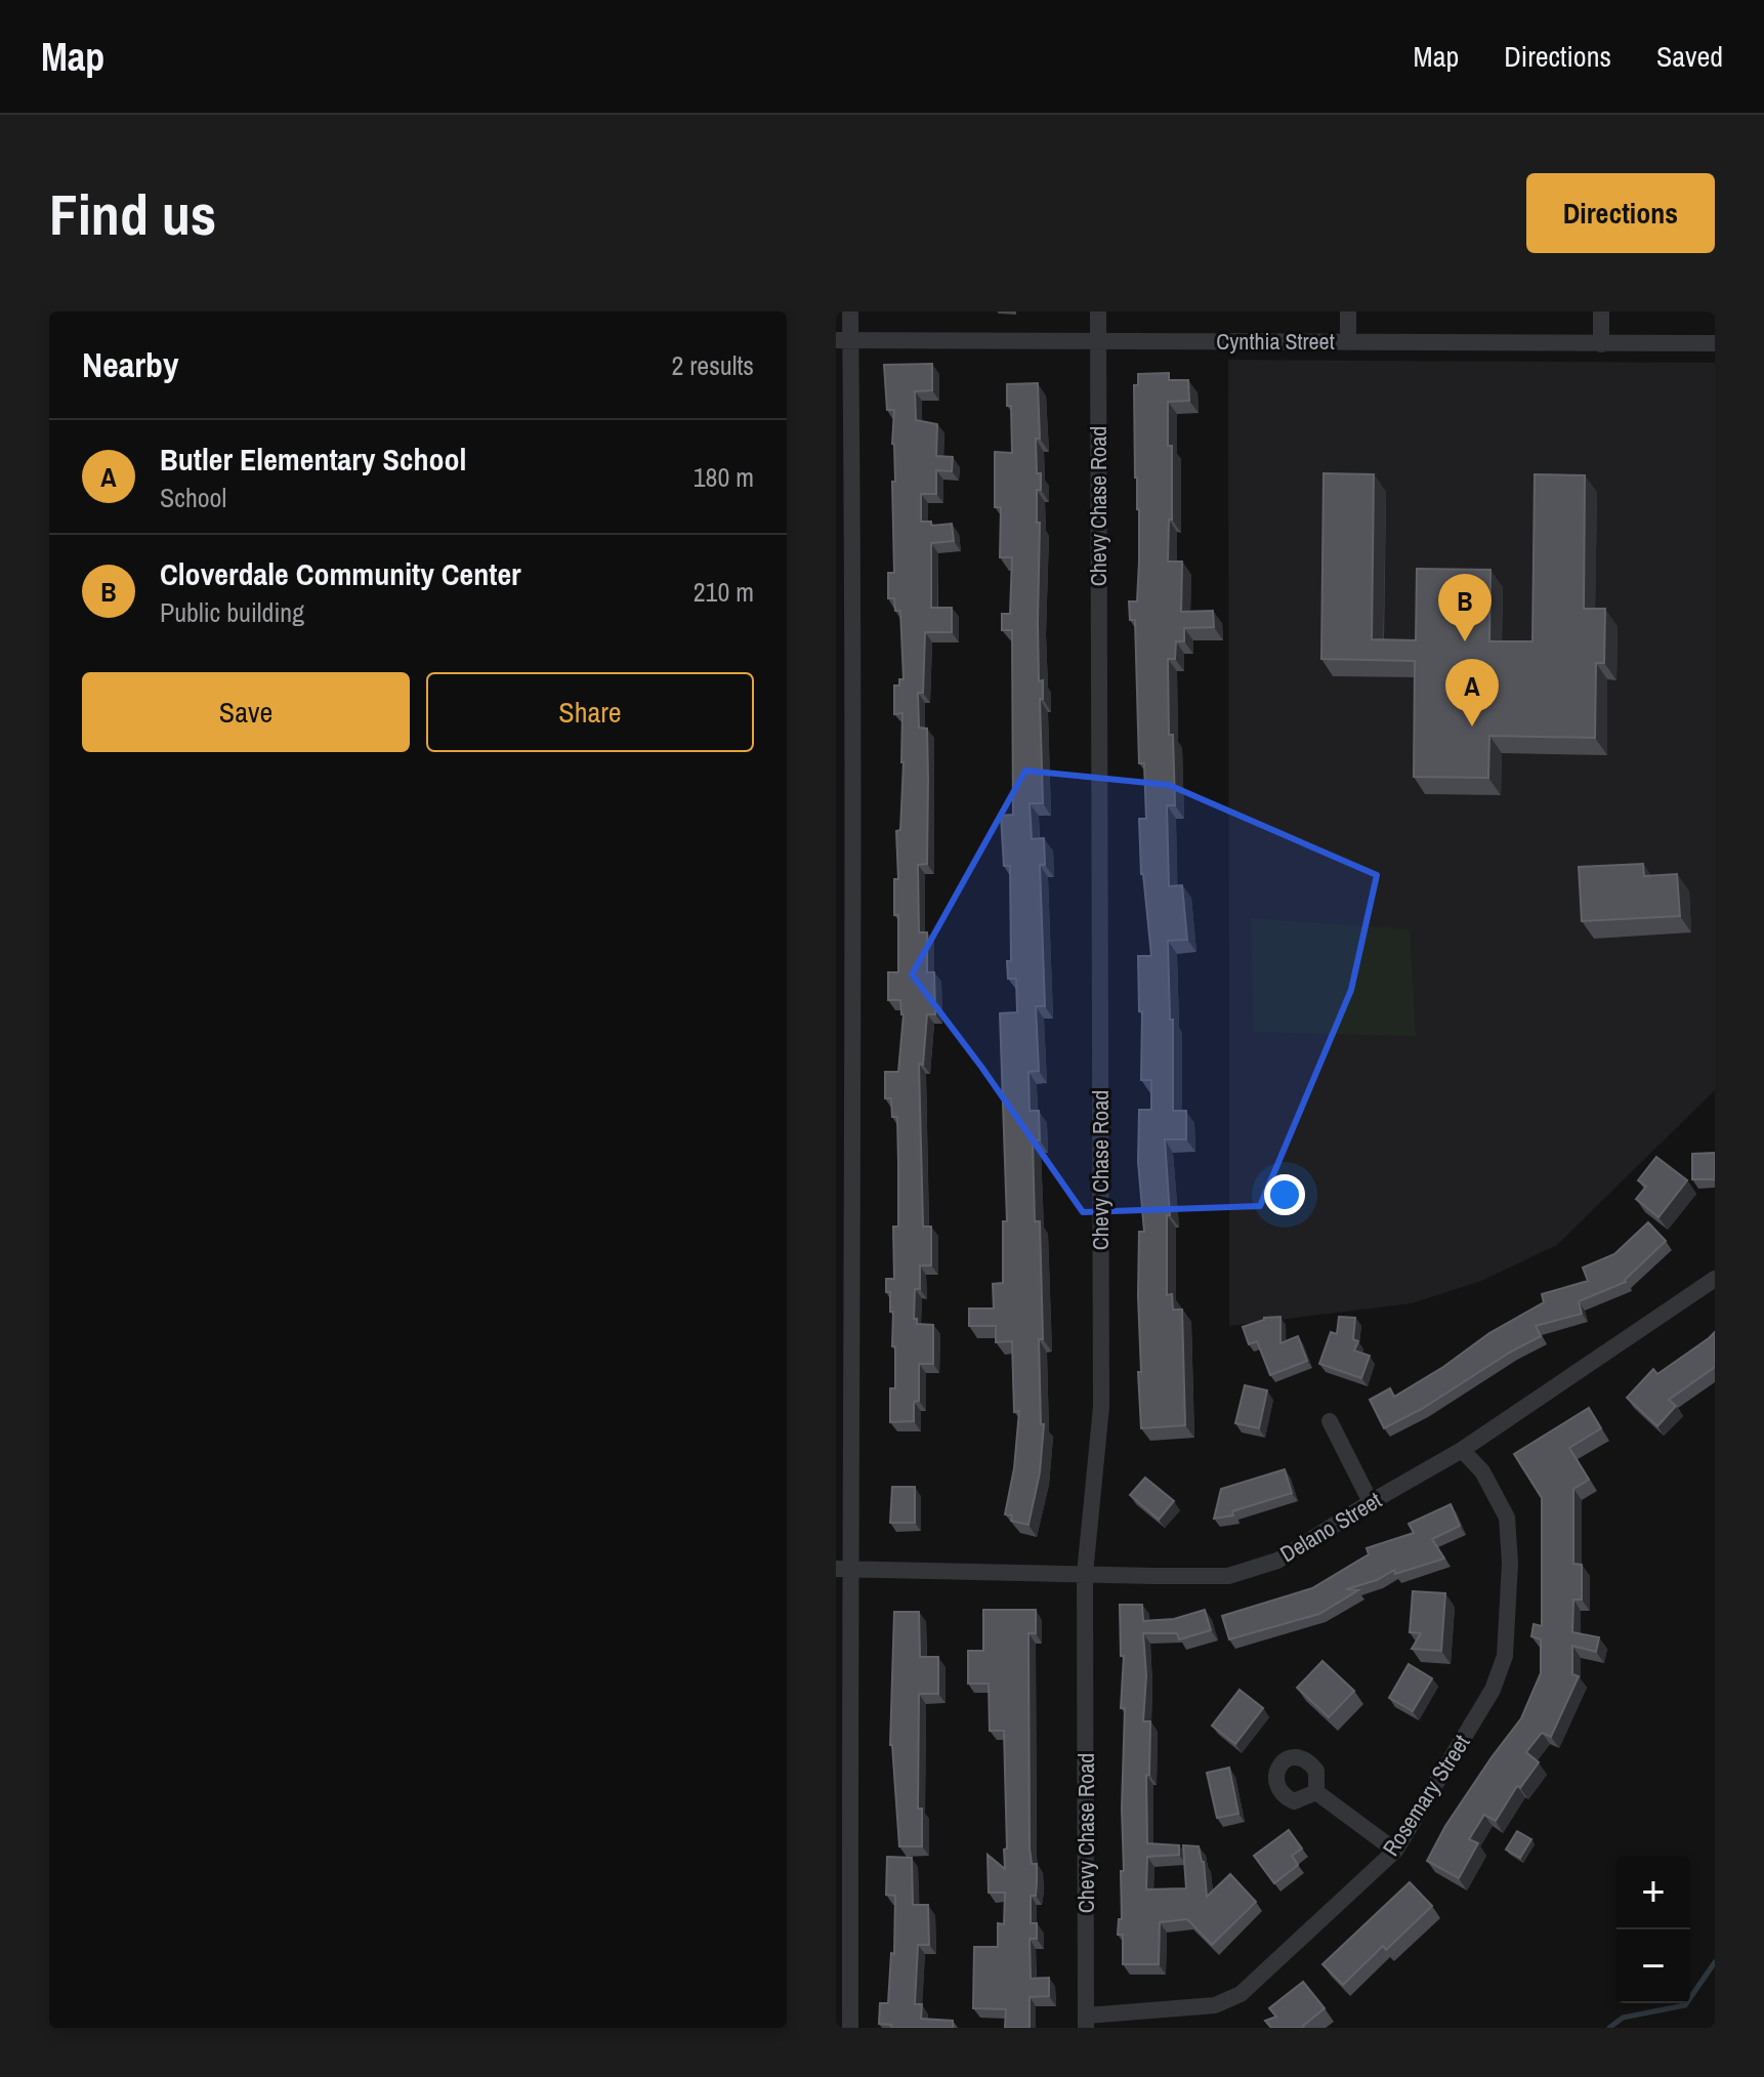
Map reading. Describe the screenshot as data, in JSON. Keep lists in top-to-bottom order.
{
  "streets": {
    "street": [
      "Cynthia Street",
      "Chevy Chase Road",
      "Delano Street",
      "Rosemary Street"
    ]
  },
  "crossings": [
    ["Cynthia Street", "Chevy Chase Road"],
    ["Chevy Chase Road", "Delano Street"],
    ["Chevy Chase Road", "Rosemary Street"],
    ["Delano Street", "Rosemary Street"]
  ],
  "page": {
    "header": "Map",
    "nav": ["Map", "Directions", "Saved"],
    "buttons": [
      "Directions",
      ["Save", "Share"]
    ],
    "title": "Find us",
    "heading": ["Nearby", "2 results"],
    "list": [
      {
        "mark": "A",
        "name": "Butler Elementary School",
        "note": "School",
        "value": "180 m"
      },
      {
        "mark": "B",
        "name": "Cloverdale Community Center",
        "note": "Public building",
        "value": "210 m"
      }
    ],
    "pins": ["B", "A"],
    "map_buttons": ["+", "−"]
  }
}
